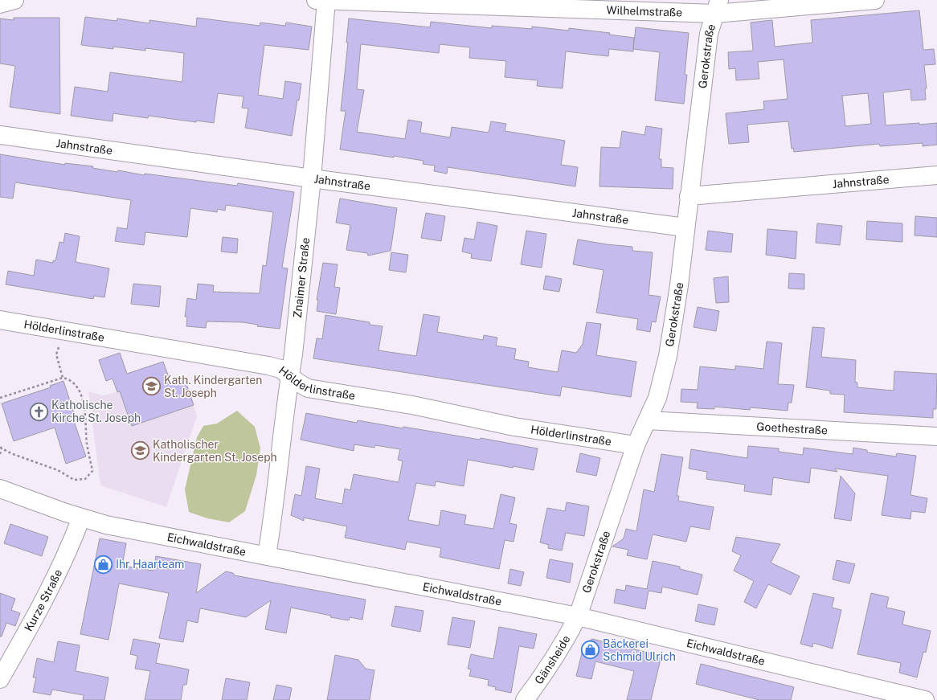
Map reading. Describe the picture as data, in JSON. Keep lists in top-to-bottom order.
{
  "streets": {
    "street": [
      "Wilhelmstraße",
      "Gerokstraße",
      "Jahnstraße",
      "Znaimer Straße",
      "Hölderlinstraße",
      "Goethestraße",
      "Eichwaldstraße",
      "Kurze Straße",
      "Gänsheide"
    ]
  },
  "crossings": [
    ["Wilhelmstraße", "Gerokstraße"],
    ["Wilhelmstraße", "Znaimer Straße"],
    ["Gerokstraße", "Jahnstraße"],
    ["Gerokstraße", "Hölderlinstraße"],
    ["Gerokstraße", "Goethestraße"],
    ["Gerokstraße", "Eichwaldstraße"],
    ["Gerokstraße", "Gänsheide"],
    ["Jahnstraße", "Znaimer Straße"],
    ["Znaimer Straße", "Hölderlinstraße"],
    ["Znaimer Straße", "Eichwaldstraße"],
    ["Eichwaldstraße", "Kurze Straße"],
    ["Eichwaldstraße", "Gänsheide"]
  ],
  "places": {
    "school or university": ["Kath. Kindergarten St. Joseph", "Katholischer Kindergarten St. Joseph"],
    "church": ["Katholische Kirche St. Joseph"],
    "shop": ["Ihr Haarteam", "Bäckerei Schmid Ulrich"]
  }
}
